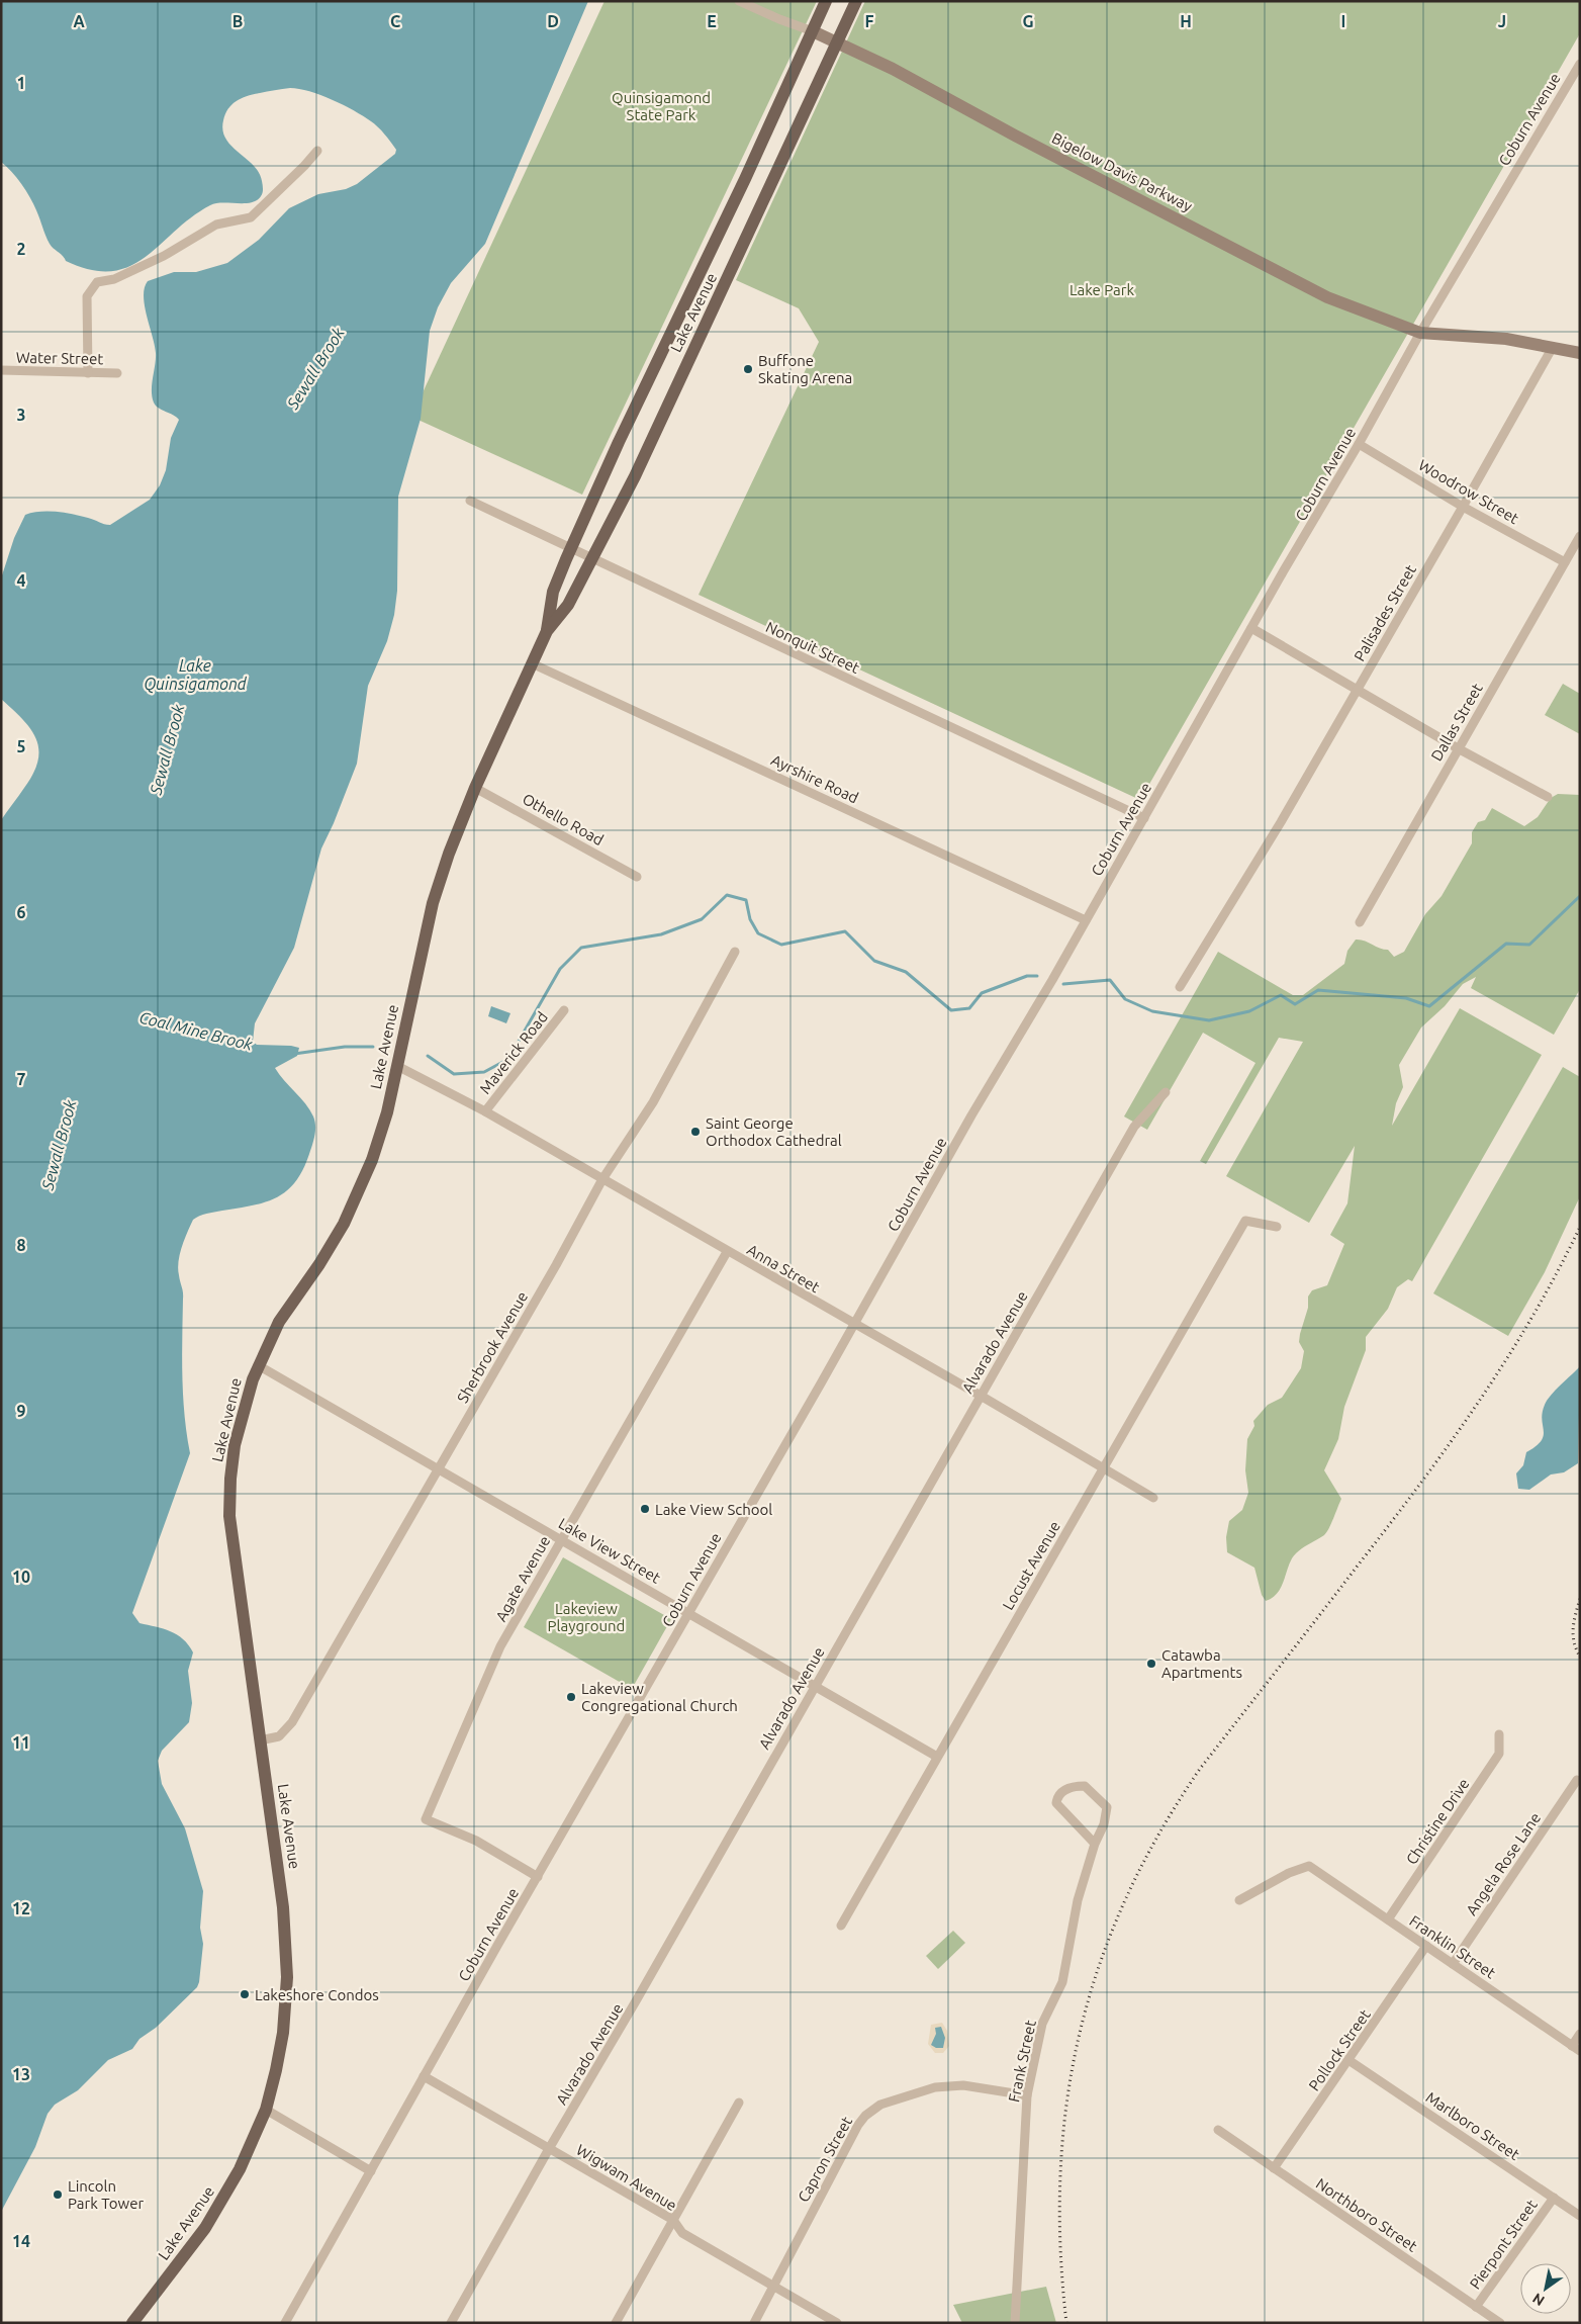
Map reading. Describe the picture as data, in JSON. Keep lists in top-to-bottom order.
{
  "streets": {
    "main road": ["Bigelow Davis Parkway", "Lake Avenue"],
    "street": [
      "Coburn Avenue",
      "Water Street",
      "Woodrow Street",
      "Palisades Street",
      "Nonquit Street",
      "Dallas Street",
      "Ayrshire Road",
      "Othello Road",
      "Maverick Road",
      "Anna Street",
      "Alvarado Avenue",
      "Sherbrook Avenue",
      "Lake View Street",
      "Locust Avenue",
      "Agate Avenue",
      "Christine Drive",
      "Angela Rose Lane",
      "Franklin Street",
      "Pollock Street",
      "Frank Street",
      "Marlboro Street",
      "Capron Street",
      "Wigwam Avenue",
      "Northboro Street",
      "Pierpont Street"
    ]
  },
  "crossings": [
    ["Coburn Avenue", "Bigelow Davis Parkway"],
    ["Coburn Avenue", "Woodrow Street"],
    ["Coburn Avenue", "Nonquit Street"],
    ["Coburn Avenue", "Ayrshire Road"],
    ["Coburn Avenue", "Anna Street"],
    ["Coburn Avenue", "Lake View Street"],
    ["Coburn Avenue", "Agate Avenue"],
    ["Coburn Avenue", "Wigwam Avenue"],
    ["Bigelow Davis Parkway", "Lake Avenue"],
    ["Bigelow Davis Parkway", "Palisades Street"],
    ["Lake Avenue", "Nonquit Street"],
    ["Lake Avenue", "Ayrshire Road"],
    ["Lake Avenue", "Othello Road"],
    ["Lake Avenue", "Anna Street"],
    ["Lake Avenue", "Sherbrook Avenue"],
    ["Woodrow Street", "Palisades Street"],
    ["Woodrow Street", "Dallas Street"],
    ["Maverick Road", "Anna Street"],
    ["Anna Street", "Alvarado Avenue"],
    ["Anna Street", "Sherbrook Avenue"],
    ["Anna Street", "Locust Avenue"],
    ["Anna Street", "Agate Avenue"],
    ["Alvarado Avenue", "Lake View Street"],
    ["Alvarado Avenue", "Wigwam Avenue"],
    ["Sherbrook Avenue", "Lake View Street"],
    ["Lake View Street", "Locust Avenue"],
    ["Lake View Street", "Agate Avenue"],
    ["Christine Drive", "Franklin Street"],
    ["Angela Rose Lane", "Franklin Street"],
    ["Franklin Street", "Pollock Street"],
    ["Pollock Street", "Marlboro Street"],
    ["Pollock Street", "Northboro Street"],
    ["Frank Street", "Capron Street"],
    ["Marlboro Street", "Pierpont Street"],
    ["Capron Street", "Wigwam Avenue"],
    ["Northboro Street", "Pierpont Street"]
  ],
  "water": ["Sewall Brook", "Lake Quinsigamond", "Coal Mine Brook"],
  "parks": ["Quinsigamond State Park", "Lake Park", "Lakeview Playground"],
  "places": [
    "Buffone Skating Arena",
    "Saint George Orthodox Cathedral",
    "Lake View School",
    "Catawba Apartments",
    "Lakeview Congregational Church",
    "Lakeshore Condos",
    "Lincoln Park Tower"
  ],
  "north": "bottom left",
  "grid": {
    "columns": [
      "A",
      "B",
      "C",
      "D",
      "E",
      "F",
      "G",
      "H",
      "I",
      "J"
    ],
    "rows": [
      "1",
      "2",
      "3",
      "4",
      "5",
      "6",
      "7",
      "8",
      "9",
      "10",
      "11",
      "12",
      "13",
      "14"
    ]
  }
}
